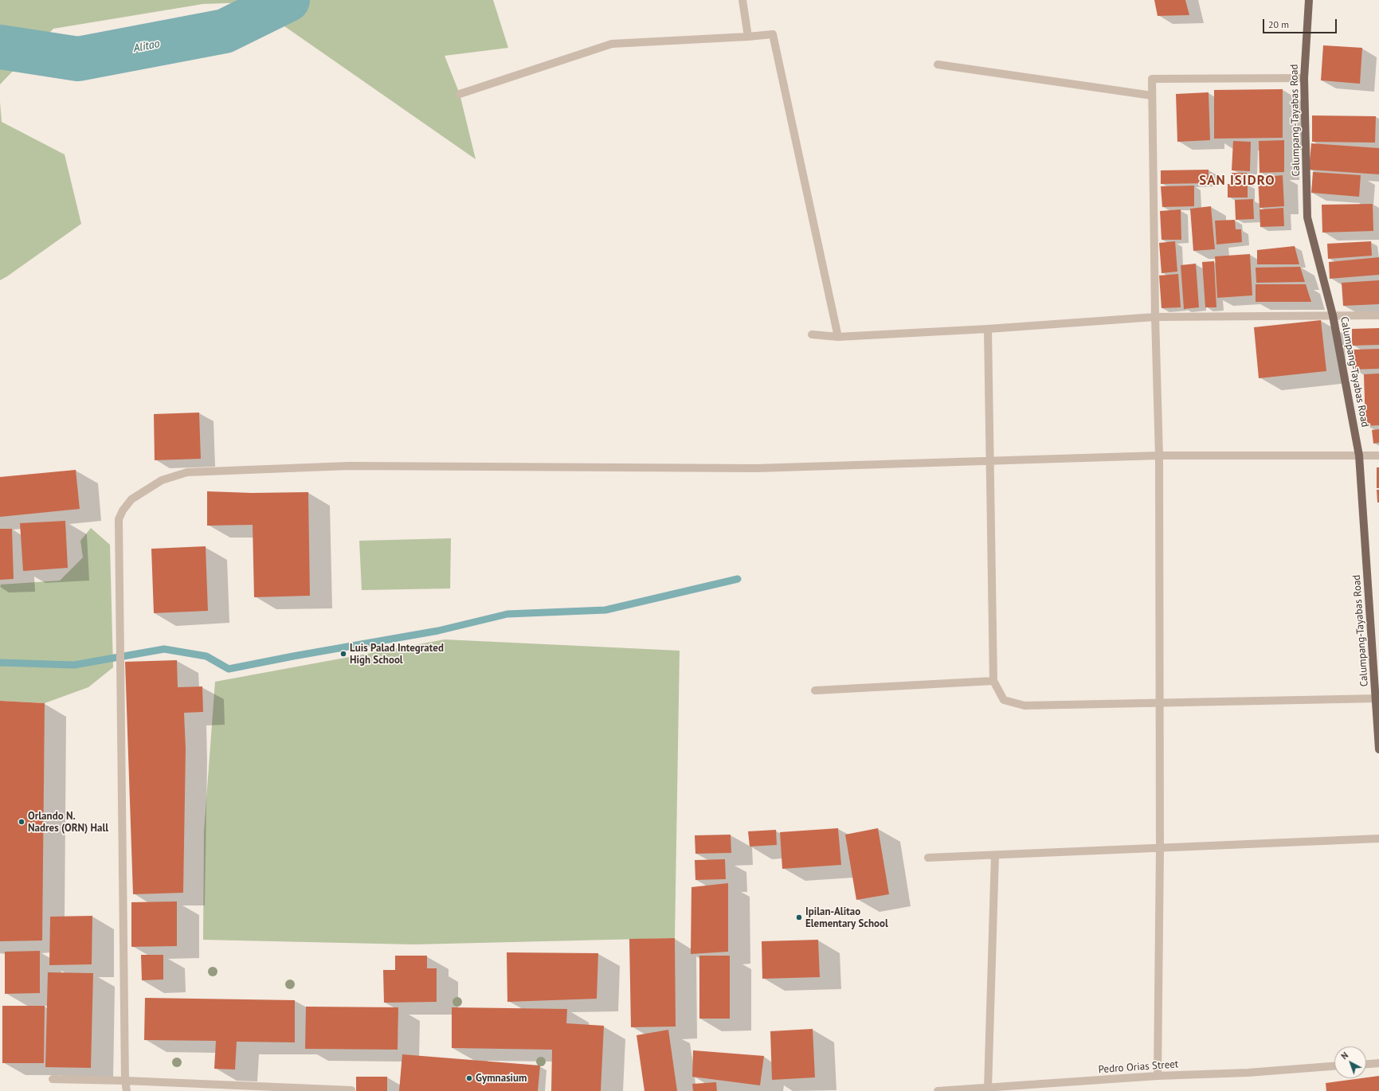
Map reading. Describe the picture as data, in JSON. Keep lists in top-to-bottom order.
{
  "streets": {
    "main road": ["Calumpang-Tayabas Road"],
    "street": ["Pedro Orias Street"]
  },
  "districts": ["SAN ISIDRO"],
  "water": ["Alitao"],
  "places": [
    "Luis Palad Integrated High School",
    "Orlando N. Nadres (ORN) Hall",
    "Ipilan-Alitao Elementary School",
    "Gymnasium"
  ],
  "scale_bar": "20 m",
  "north": "top left"
}
